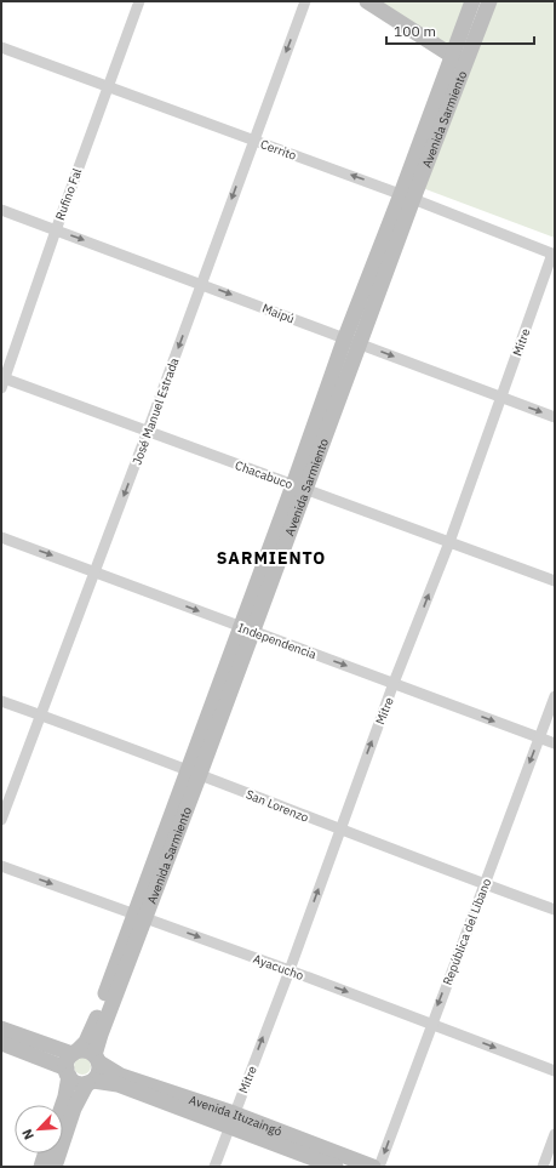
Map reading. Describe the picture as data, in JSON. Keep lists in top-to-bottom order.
{
  "streets": {
    "main road": ["Avenida Sarmiento", "Avenida Ituzaingó"],
    "street": [
      "Cerrito",
      "Rufino Fal",
      "Maipú",
      "Mitre",
      "José Manuel Estrada",
      "Chacabuco",
      "Independencia",
      "San Lorenzo",
      "República del Líbano",
      "Ayacucho"
    ]
  },
  "crossings": [
    ["Avenida Sarmiento", "Cerrito"],
    ["Avenida Sarmiento", "Maipú"],
    ["Avenida Sarmiento", "Chacabuco"],
    ["Avenida Sarmiento", "Independencia"],
    ["Avenida Sarmiento", "San Lorenzo"],
    ["Avenida Sarmiento", "Ayacucho"],
    ["Avenida Sarmiento", "Avenida Ituzaingó"],
    ["Cerrito", "Rufino Fal"],
    ["Cerrito", "Mitre"],
    ["Cerrito", "José Manuel Estrada"],
    ["Rufino Fal", "Maipú"],
    ["Rufino Fal", "Chacabuco"],
    ["Maipú", "Mitre"],
    ["Maipú", "José Manuel Estrada"],
    ["Mitre", "Chacabuco"],
    ["Mitre", "Independencia"],
    ["Mitre", "San Lorenzo"],
    ["Mitre", "Ayacucho"],
    ["Mitre", "Avenida Ituzaingó"],
    ["José Manuel Estrada", "Chacabuco"],
    ["José Manuel Estrada", "Independencia"],
    ["José Manuel Estrada", "San Lorenzo"],
    ["Independencia", "República del Líbano"],
    ["San Lorenzo", "República del Líbano"],
    ["República del Líbano", "Ayacucho"]
  ],
  "one_way": [
    "Maipú",
    "Mitre",
    "José Manuel Estrada",
    "Independencia",
    "República del Líbano",
    "Ayacucho"
  ],
  "districts": ["SARMIENTO"],
  "scale_bar": "100 m",
  "north": "bottom left"
}
